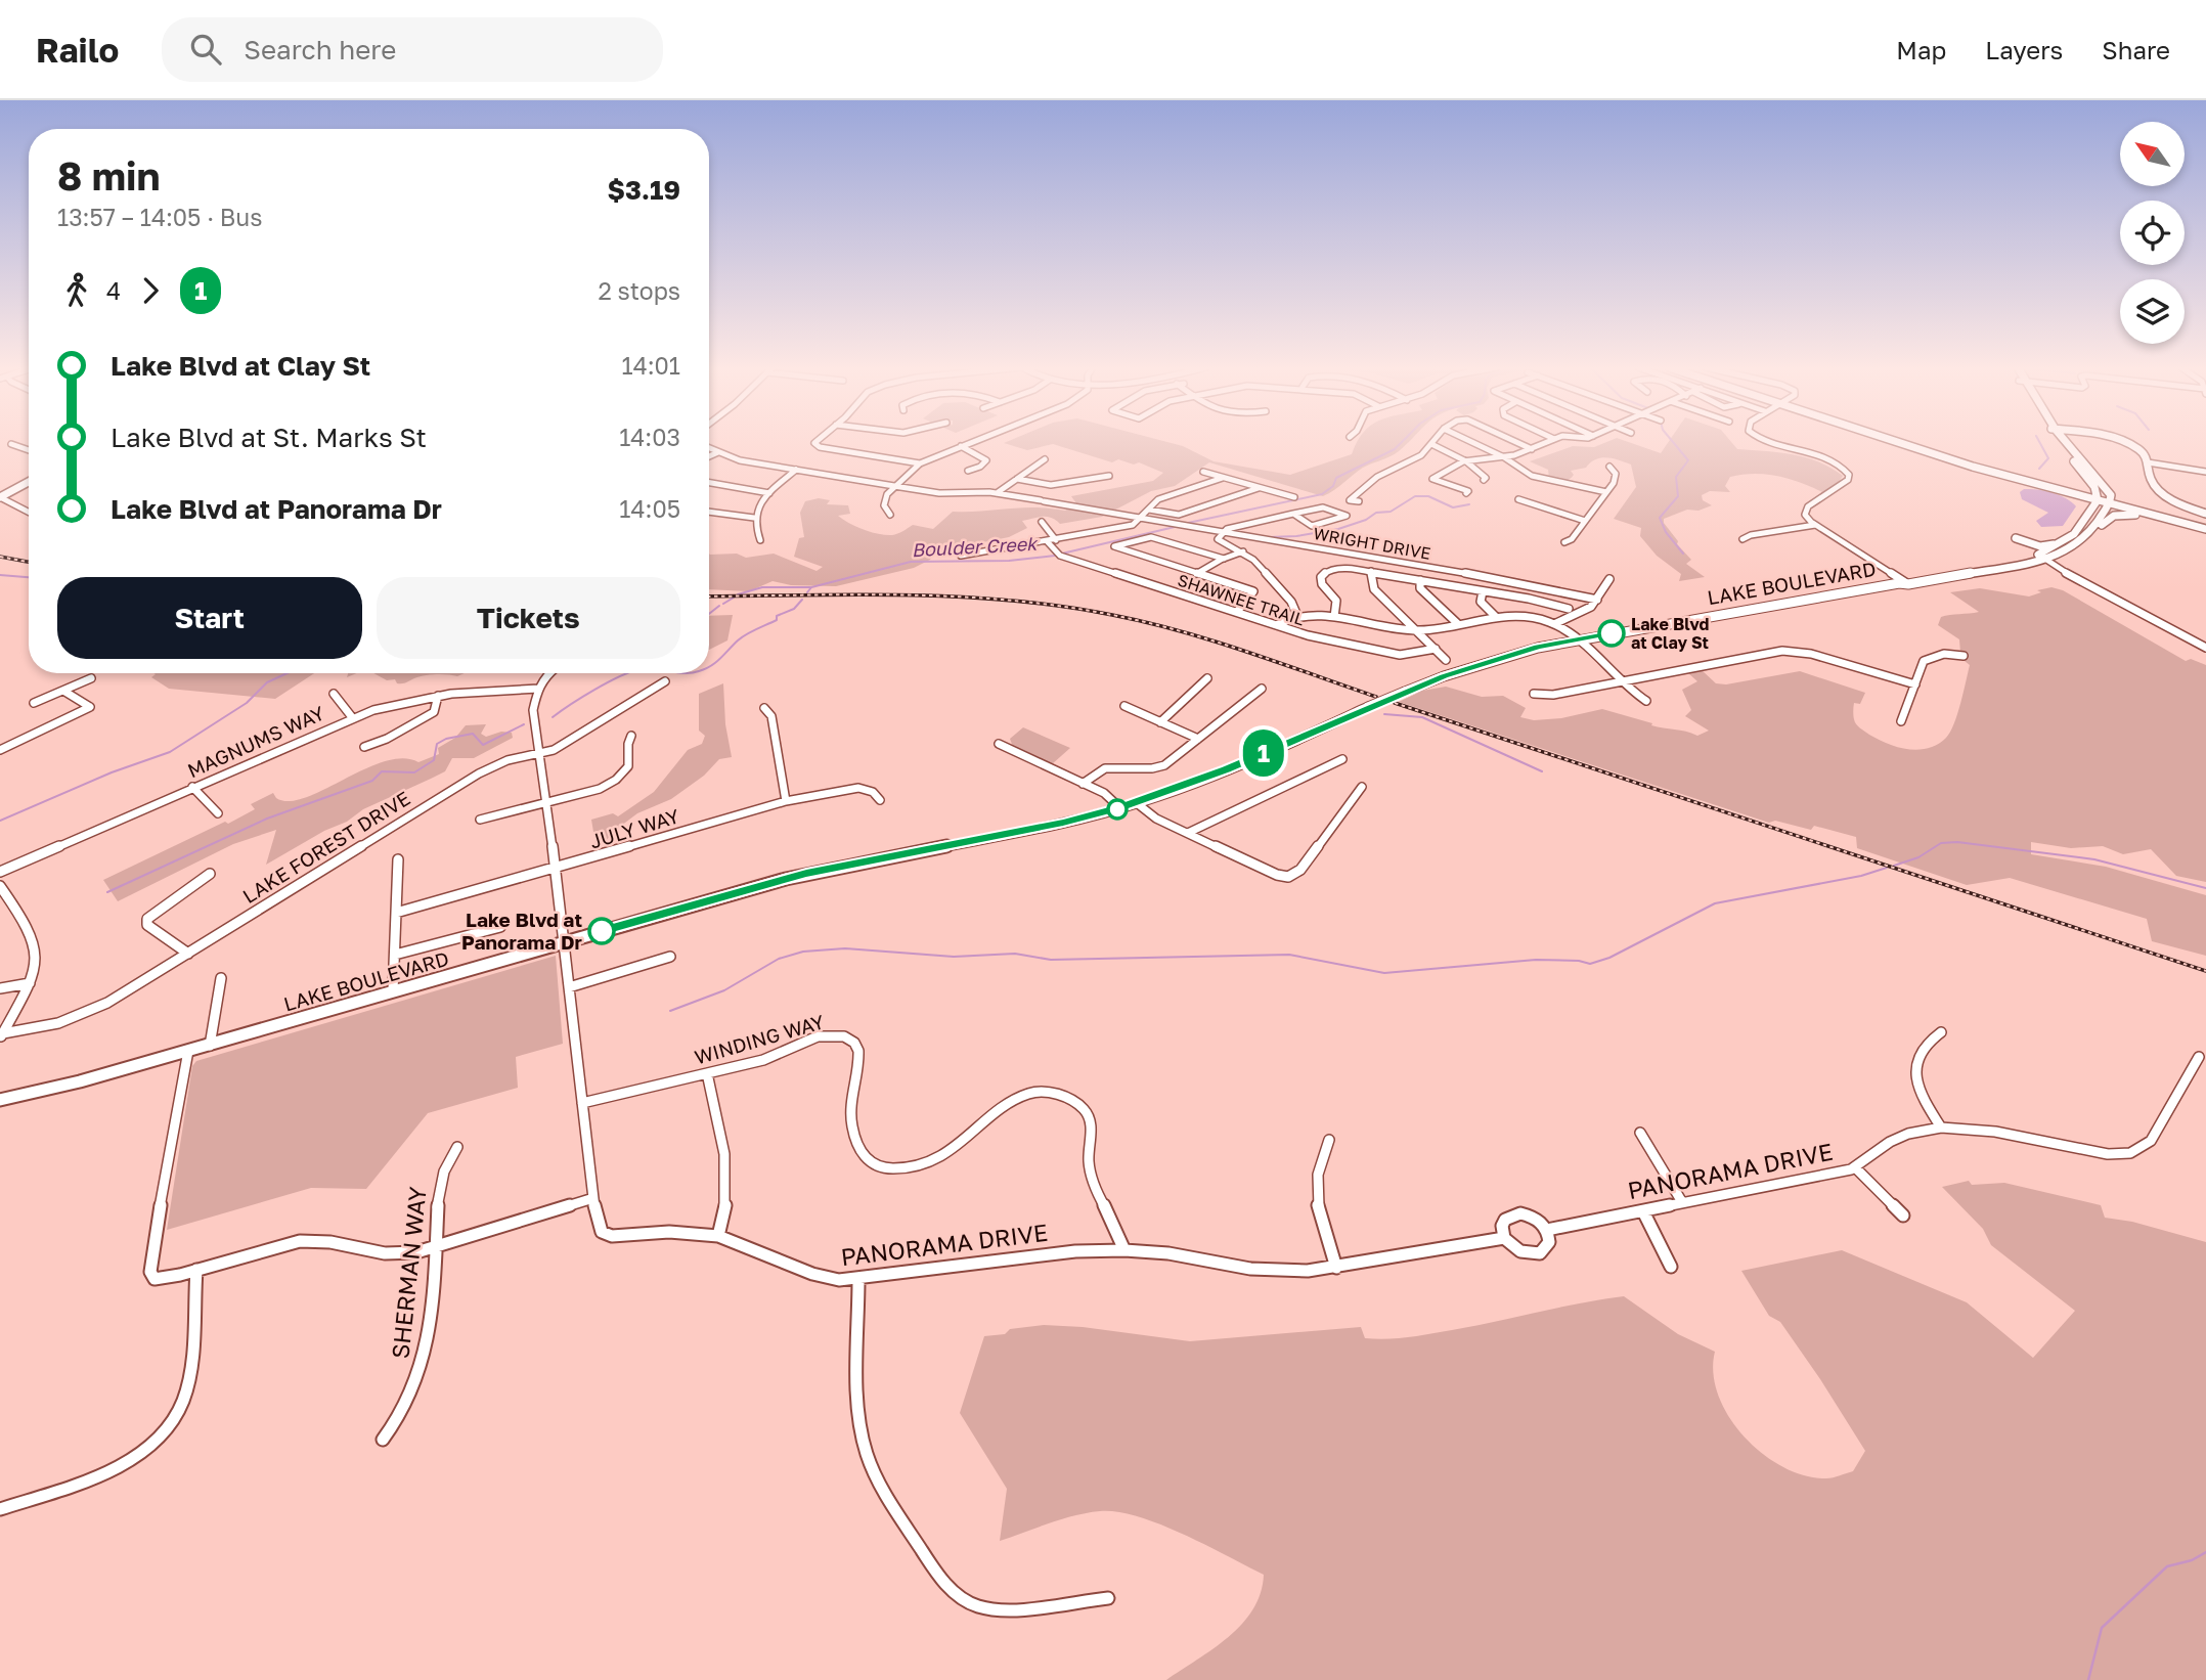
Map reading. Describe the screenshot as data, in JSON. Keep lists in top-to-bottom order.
{
  "streets": {
    "main road": ["LAKE BOULEVARD"],
    "street": [
      "WRIGHT DRIVE",
      "SHAWNEE TRAIL",
      "MAGNUMS WAY",
      "JULY WAY",
      "LAKE FOREST DRIVE",
      "WINDING WAY",
      "PANORAMA DRIVE",
      "SHERMAN WAY"
    ]
  },
  "crossings": [
    ["LAKE BOULEVARD", "PANORAMA DRIVE"],
    ["MAGNUMS WAY", "PANORAMA DRIVE"],
    ["JULY WAY", "PANORAMA DRIVE"],
    ["LAKE FOREST DRIVE", "PANORAMA DRIVE"],
    ["WINDING WAY", "PANORAMA DRIVE"]
  ],
  "water": ["Boulder Creek"],
  "places": ["Lake Blvd at Clay St", "Lake Blvd at Panorama Dr"],
  "lines": ["bus line 1"],
  "north": "top left",
  "page": {
    "header": "Railo",
    "search": "Search here",
    "nav": ["Map", "Layers", "Share"],
    "on_map": "1",
    "heading": ["8 min", "13:57 – 14:05 · Bus", "$3.19"],
    "legs": ["4", "1", "2 stops"],
    "list": [
      {
        "name": "Lake Blvd at Clay St",
        "value": "14:01"
      },
      {
        "name": "Lake Blvd at St. Marks St",
        "value": "14:03"
      },
      {
        "name": "Lake Blvd at Panorama Dr",
        "value": "14:05"
      }
    ],
    "buttons": ["Start", "Tickets"]
  }
}
